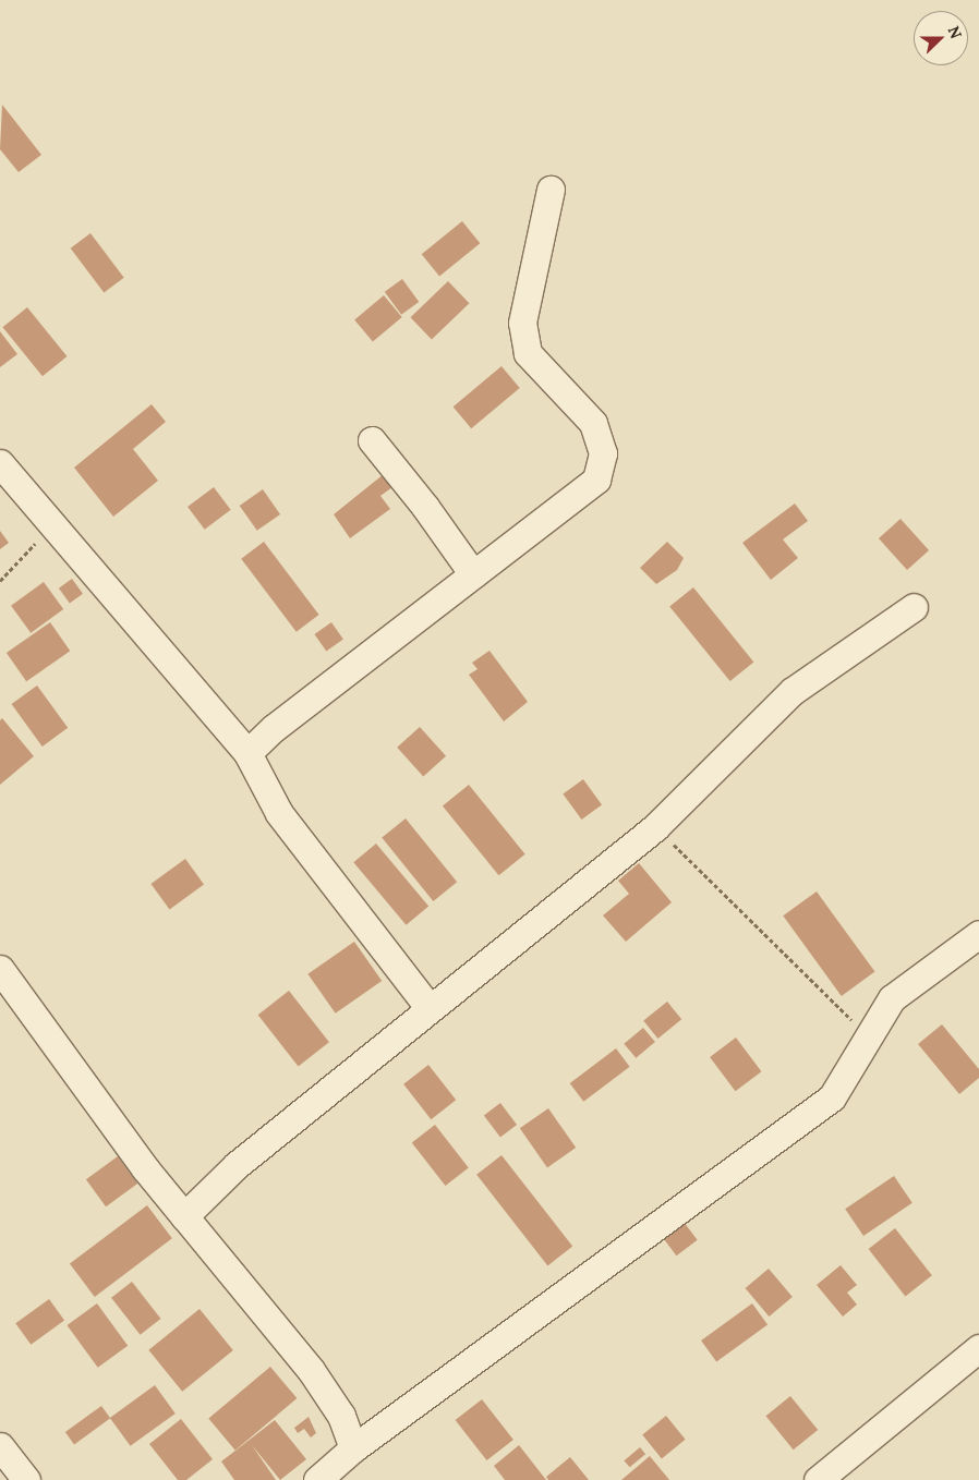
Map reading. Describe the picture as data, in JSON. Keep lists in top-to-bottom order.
{
  "north": "right"
}
